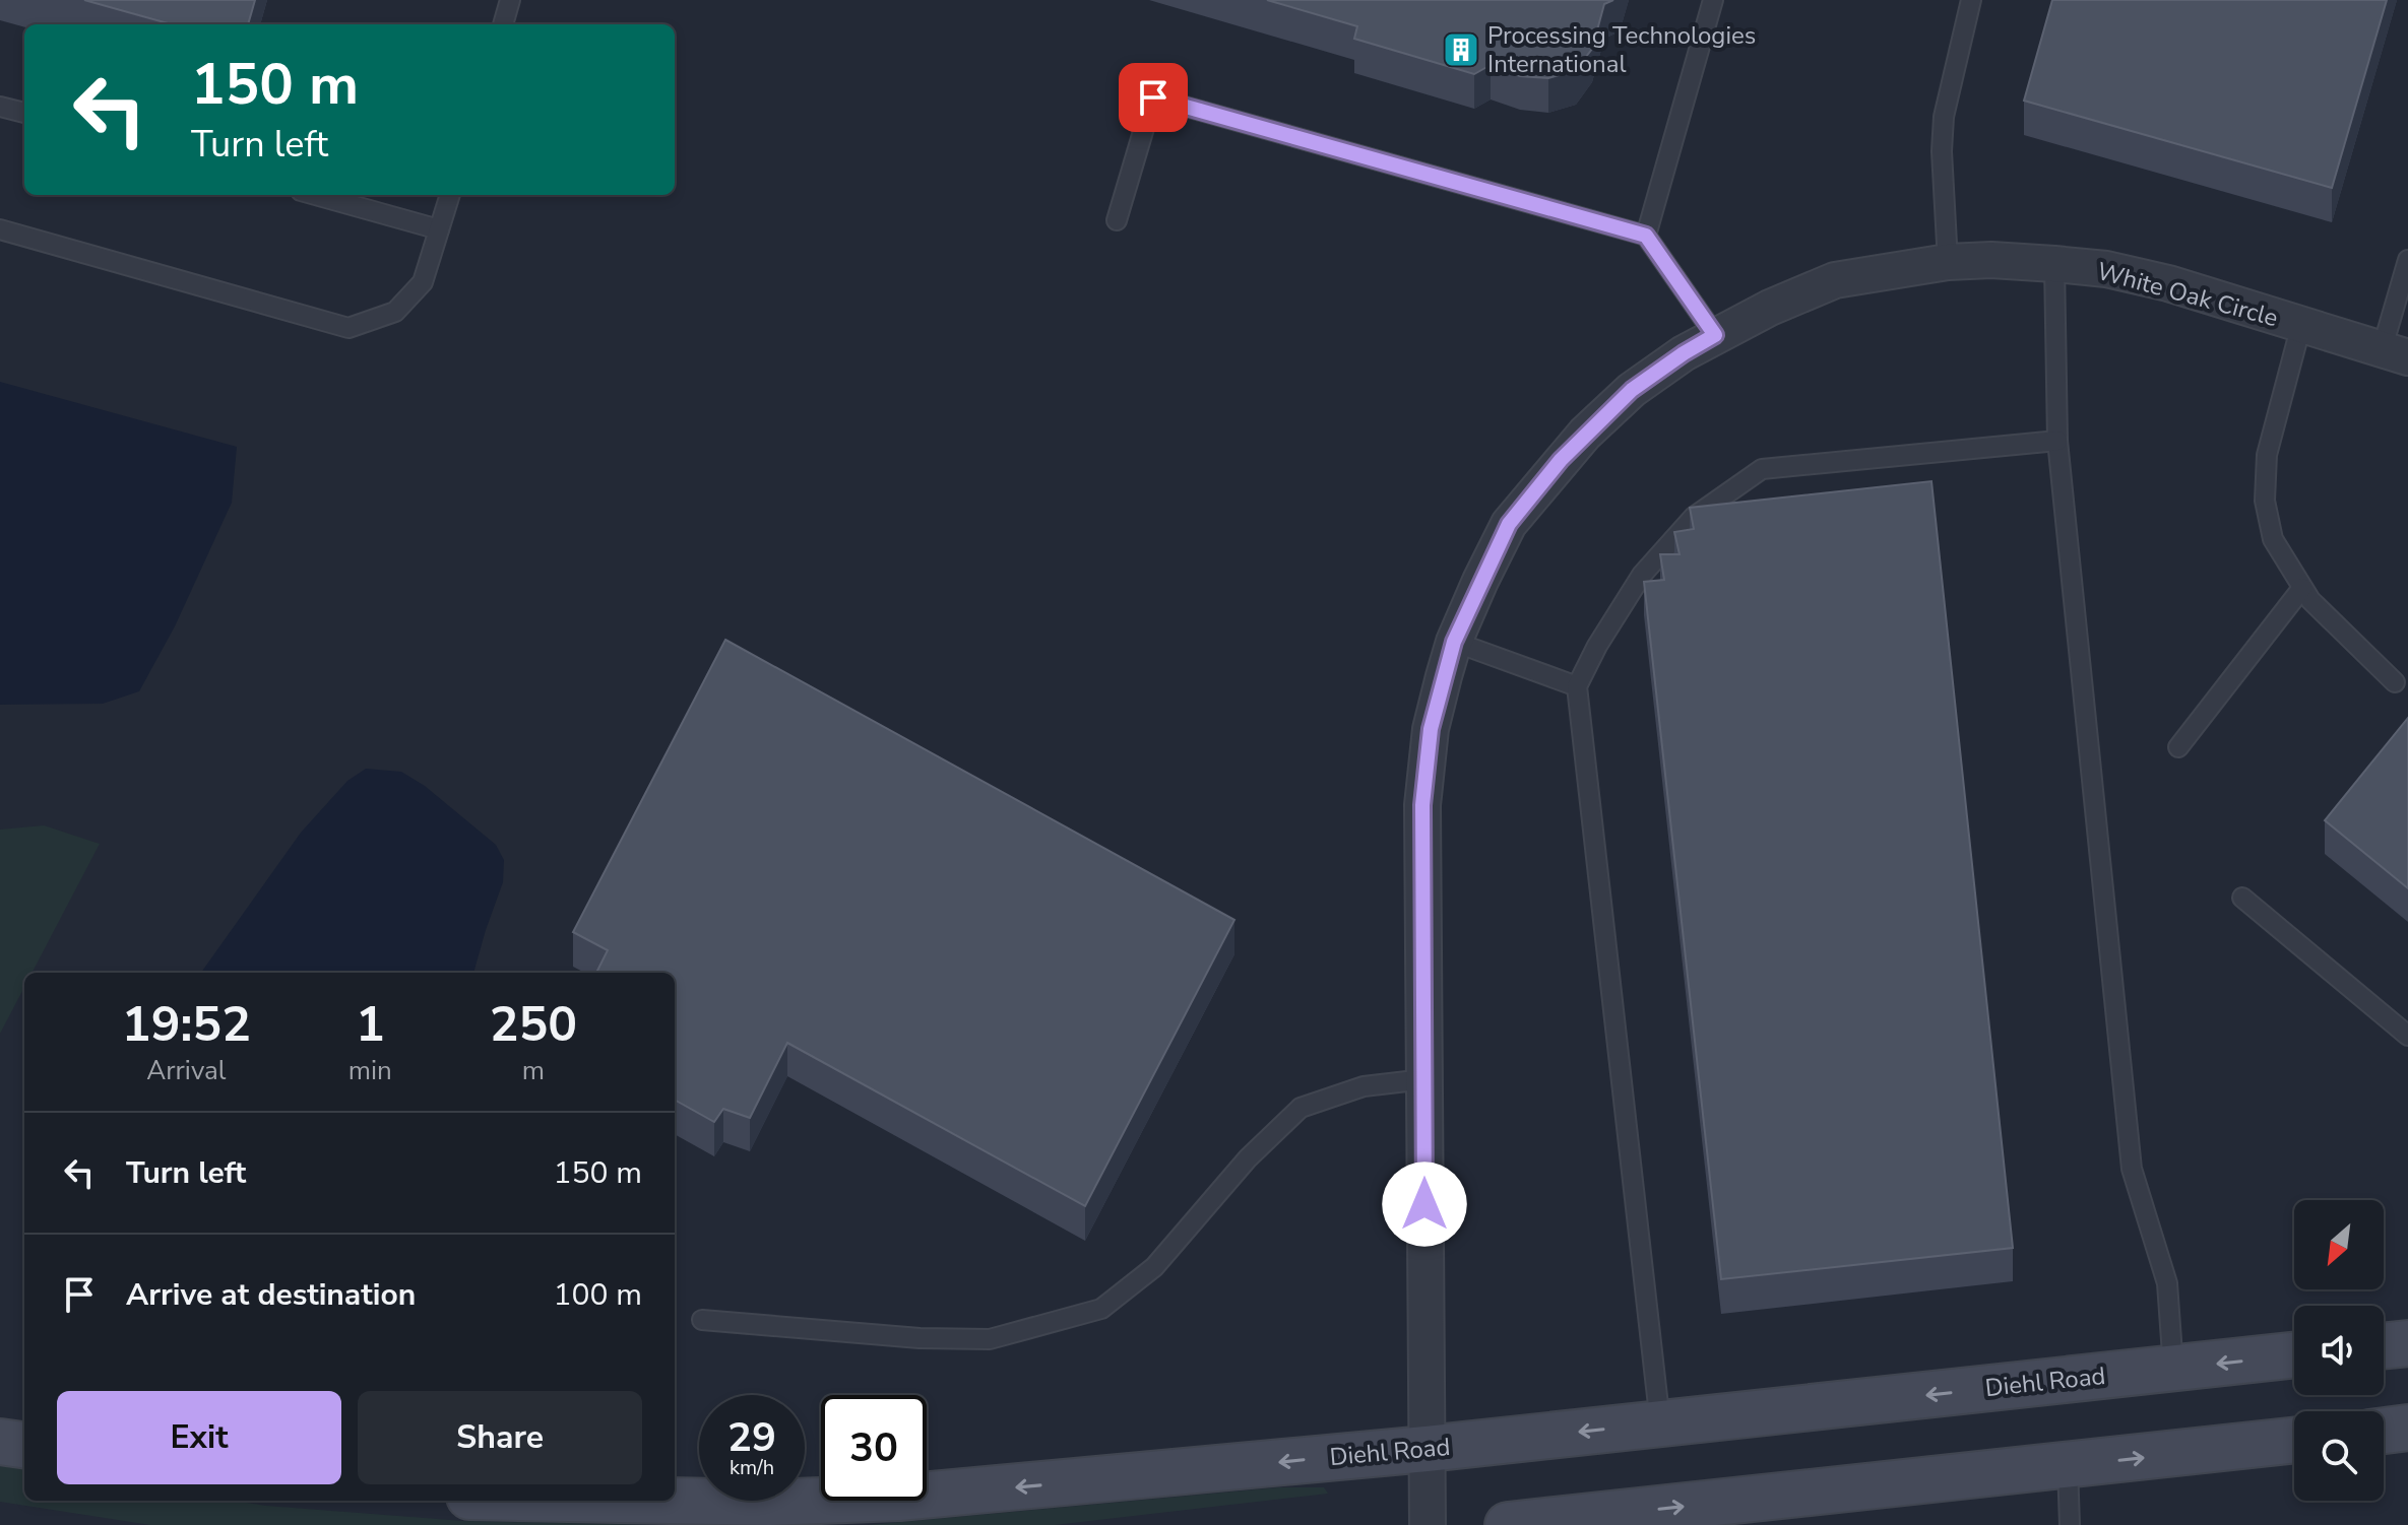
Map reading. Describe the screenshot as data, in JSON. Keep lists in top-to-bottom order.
{
  "streets": {
    "street": ["White Oak Circle", "Diehl Road"]
  },
  "crossings": [
    ["White Oak Circle", "Diehl Road"]
  ],
  "places": {
    "building": ["Processing Technologies International"]
  },
  "north": "bottom left",
  "page": {
    "turn": ["150 m", "Turn left"],
    "eta": [
      "19:52",
      "Arrival",
      "1",
      "min",
      "250",
      "m"
    ],
    "list": [
      {
        "name": "Turn left",
        "value": "150 m"
      },
      {
        "name": "Arrive at destination",
        "value": "100 m"
      }
    ],
    "buttons": ["Exit", "Share"],
    "speed": "29 km/h",
    "limit": "30"
  }
}
